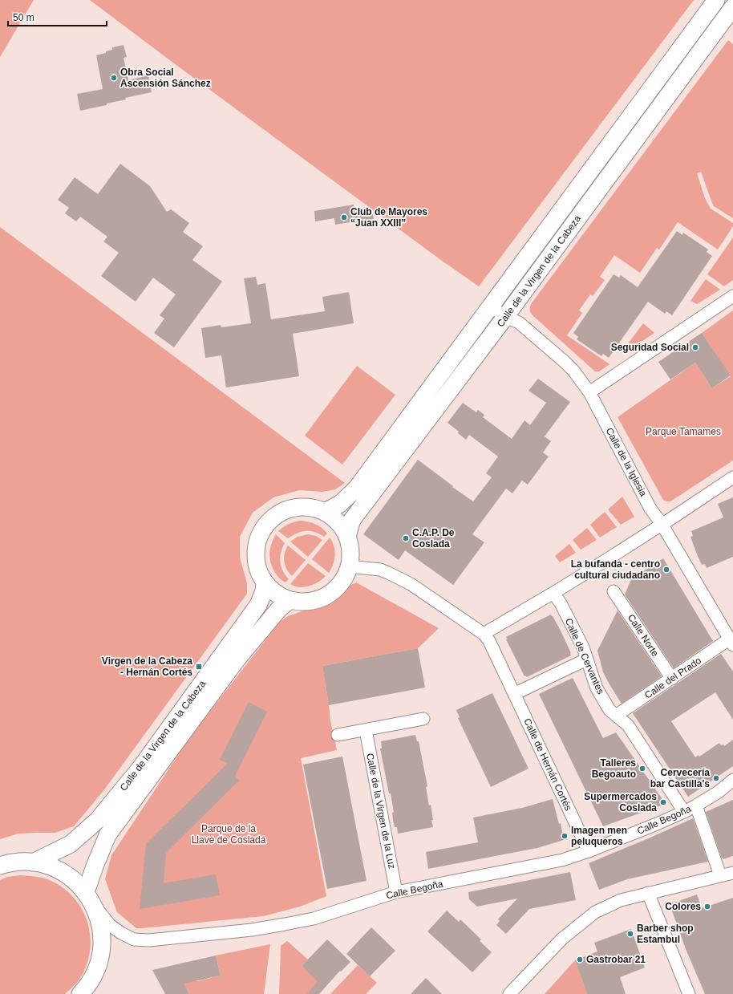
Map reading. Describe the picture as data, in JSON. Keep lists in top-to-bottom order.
{
  "streets": {
    "main road": ["Calle de la Virgen de la Cabeza"],
    "street": [
      "Calle de la Iglesia",
      "Calle Norte",
      "Calle de Cervantes",
      "Calle del Prado",
      "Calle de Hernán Cortés",
      "Calle de la Virgen de la Luz",
      "Calle Begoña"
    ]
  },
  "crossings": [
    ["Calle de la Virgen de la Cabeza", "Calle de la Iglesia"],
    ["Calle de la Virgen de la Cabeza", "Calle Begoña"],
    ["Calle de la Iglesia", "Calle del Prado"],
    ["Calle Norte", "Calle del Prado"],
    ["Calle de Cervantes", "Calle del Prado"],
    ["Calle de Cervantes", "Calle Begoña"],
    ["Calle de Hernán Cortés", "Calle Begoña"],
    ["Calle de la Virgen de la Luz", "Calle Begoña"]
  ],
  "parks": ["Parque Tamames", "Parque de la Llave de Coslada"],
  "places": {
    "other": [
      "Obra Social Ascensión Sánchez",
      "Club de Mayores “Juan XXIII”",
      "Seguridad Social",
      "C.A.P. De Coslada",
      "La bufanda - centro cultural ciudadano",
      "Talleres Begoauto",
      "Cervecería bar Castilla's",
      "Supermercados Coslada",
      "Imagen men peluqueros",
      "Colores",
      "Barber shop Estambul",
      "Gastrobar 21"
    ],
    "transit": ["Virgen de la Cabeza - Hernán Cortés"]
  },
  "scale_bar": "50 m"
}
